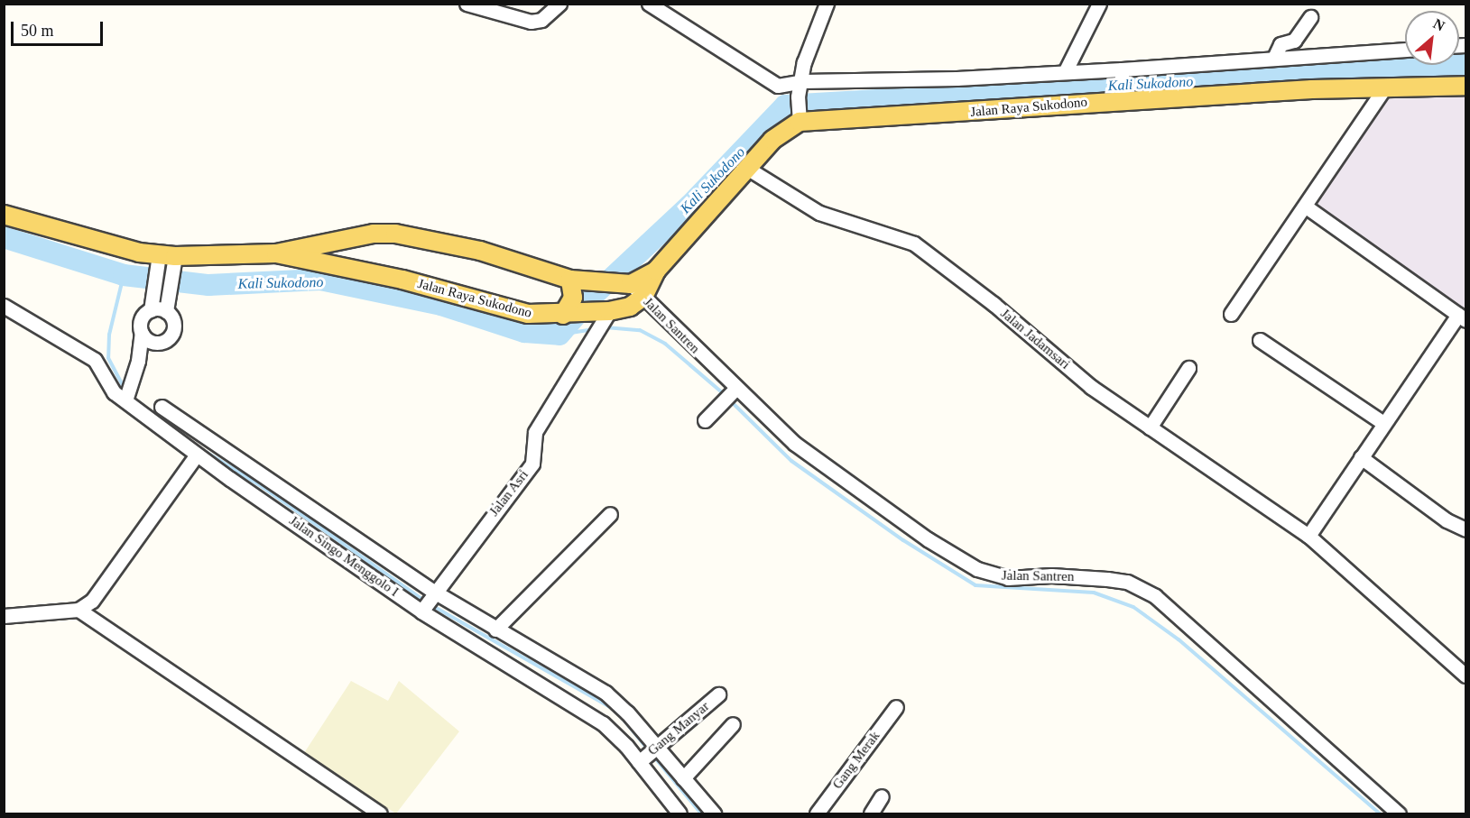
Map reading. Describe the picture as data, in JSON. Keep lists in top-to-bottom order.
{
  "streets": {
    "main road": ["Jalan Raya Sukodono"],
    "street": [
      "Jalan Santren",
      "Jalan Jadamsari",
      "Jalan Asri",
      "Jalan Singo Menggolo I",
      "Gang Manyar",
      "Gang Merak"
    ]
  },
  "crossings": [
    ["Jalan Raya Sukodono", "Jalan Santren"],
    ["Jalan Raya Sukodono", "Jalan Jadamsari"],
    ["Jalan Raya Sukodono", "Jalan Asri"],
    ["Jalan Asri", "Jalan Singo Menggolo I"],
    ["Jalan Singo Menggolo I", "Gang Manyar"]
  ],
  "water": ["Kali Sukodono"],
  "scale_bar": "50 m",
  "north": "top right"
}
